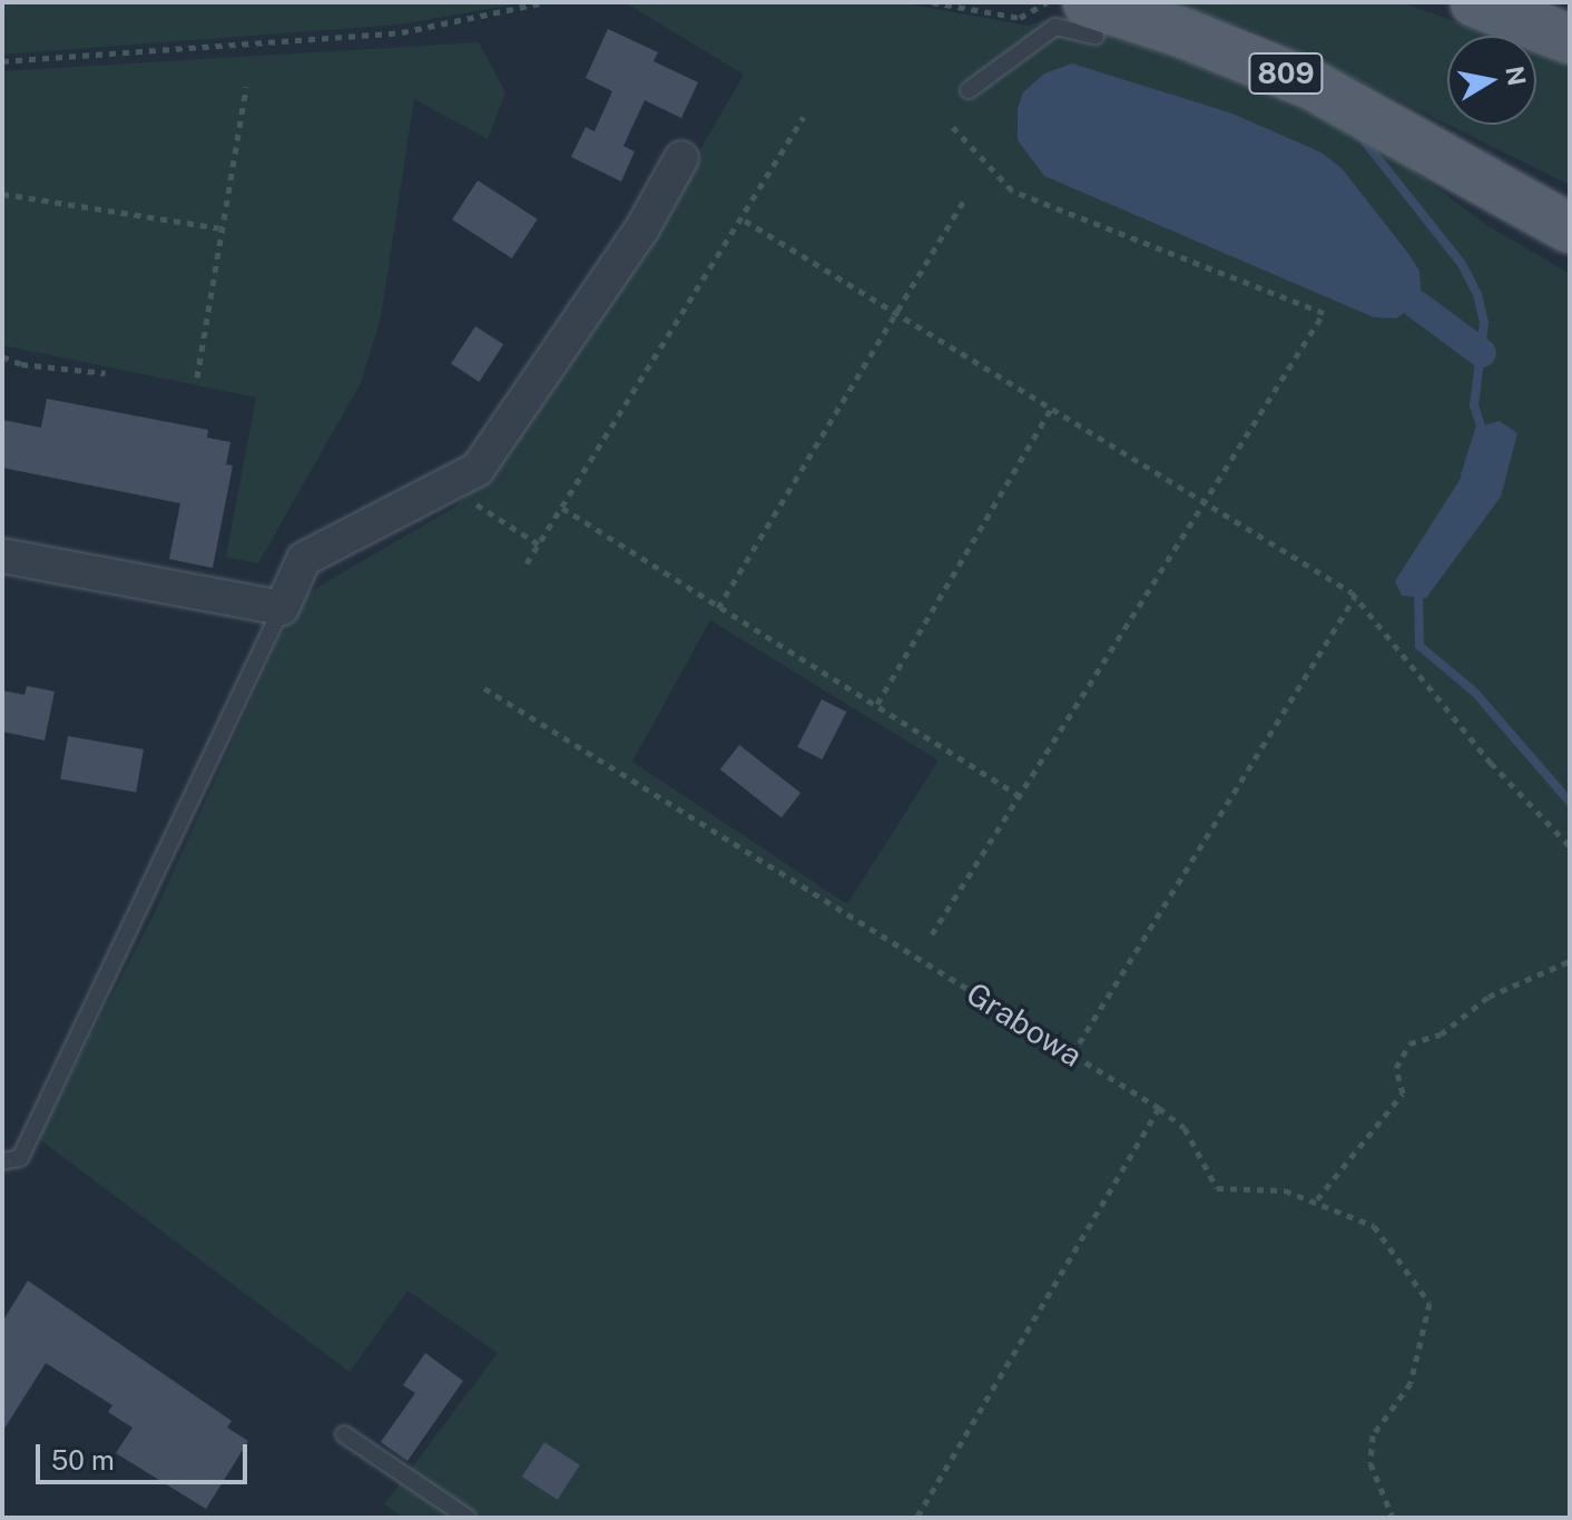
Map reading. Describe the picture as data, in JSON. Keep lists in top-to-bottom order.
{
  "streets": {
    "main road": ["809"],
    "path": ["Grabowa"]
  },
  "scale_bar": "50 m",
  "north": "right"
}
